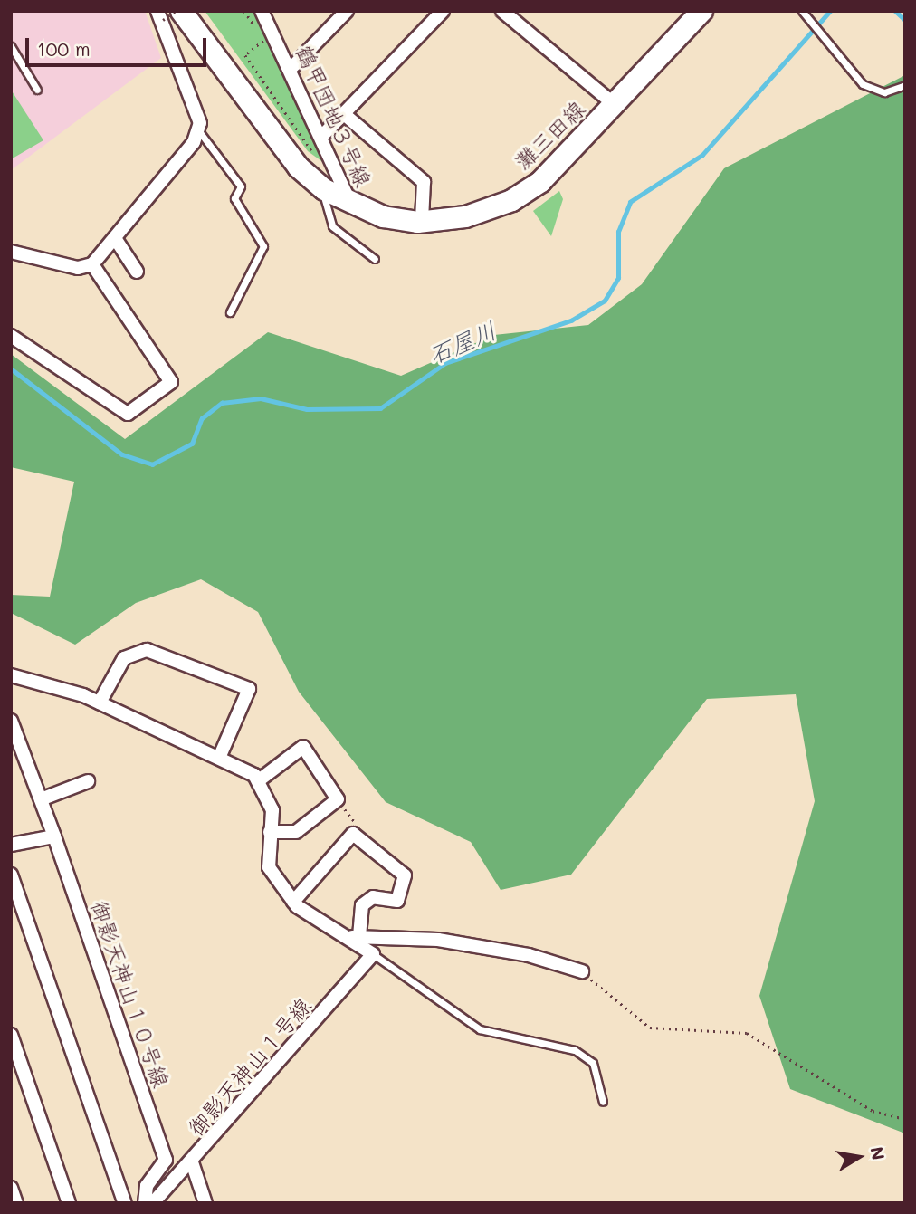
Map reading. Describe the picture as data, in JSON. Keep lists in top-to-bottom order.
{
  "streets": {
    "main road": ["灘三田線"],
    "street": ["鶴甲団地３号線", "御影天神山１０号線", "御影天神山１号線"]
  },
  "crossings": [
    ["鶴甲団地３号線", "灘三田線"]
  ],
  "water": ["石屋川"],
  "scale_bar": "100 m",
  "north": "right"
}
